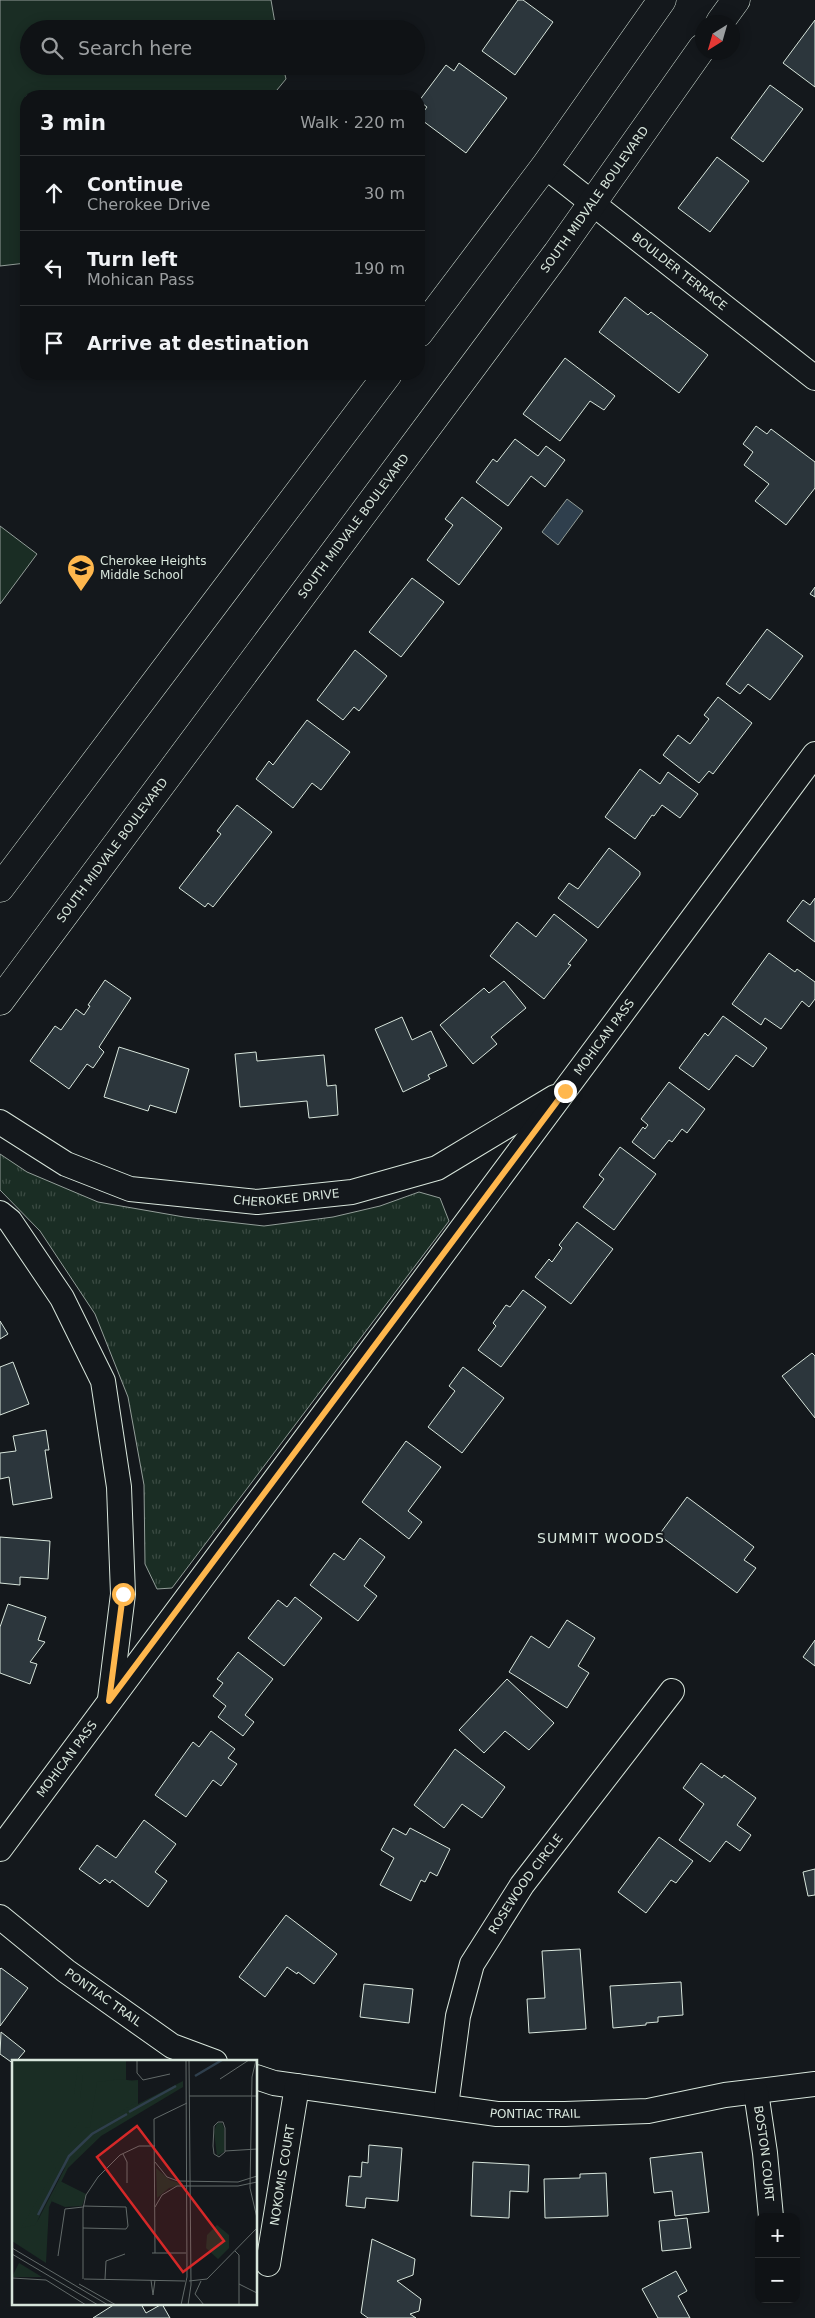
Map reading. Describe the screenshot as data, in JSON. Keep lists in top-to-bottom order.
{
  "streets": {
    "main road": ["SOUTH MIDVALE BOULEVARD"],
    "street": [
      "BOULDER TERRACE",
      "MOHICAN PASS",
      "CHEROKEE DRIVE",
      "ROSEWOOD CIRCLE",
      "PONTIAC TRAIL",
      "BOSTON COURT",
      "NOKOMIS COURT"
    ]
  },
  "crossings": [
    ["SOUTH MIDVALE BOULEVARD", "BOULDER TERRACE"],
    ["MOHICAN PASS", "CHEROKEE DRIVE"],
    ["ROSEWOOD CIRCLE", "PONTIAC TRAIL"],
    ["PONTIAC TRAIL", "BOSTON COURT"],
    ["PONTIAC TRAIL", "NOKOMIS COURT"]
  ],
  "districts": ["SUMMIT WOODS"],
  "places": {
    "school or university": ["Cherokee Heights Middle School"]
  },
  "north": "bottom left",
  "page": {
    "search": "Search here",
    "heading": ["3 min", "Walk · 220 m"],
    "list": [
      ["Continue", "Cherokee Drive", "30 m"],
      ["Turn left", "Mohican Pass", "190 m"],
      "Arrive at destination"
    ],
    "map_buttons": ["+", "−"]
  }
}
